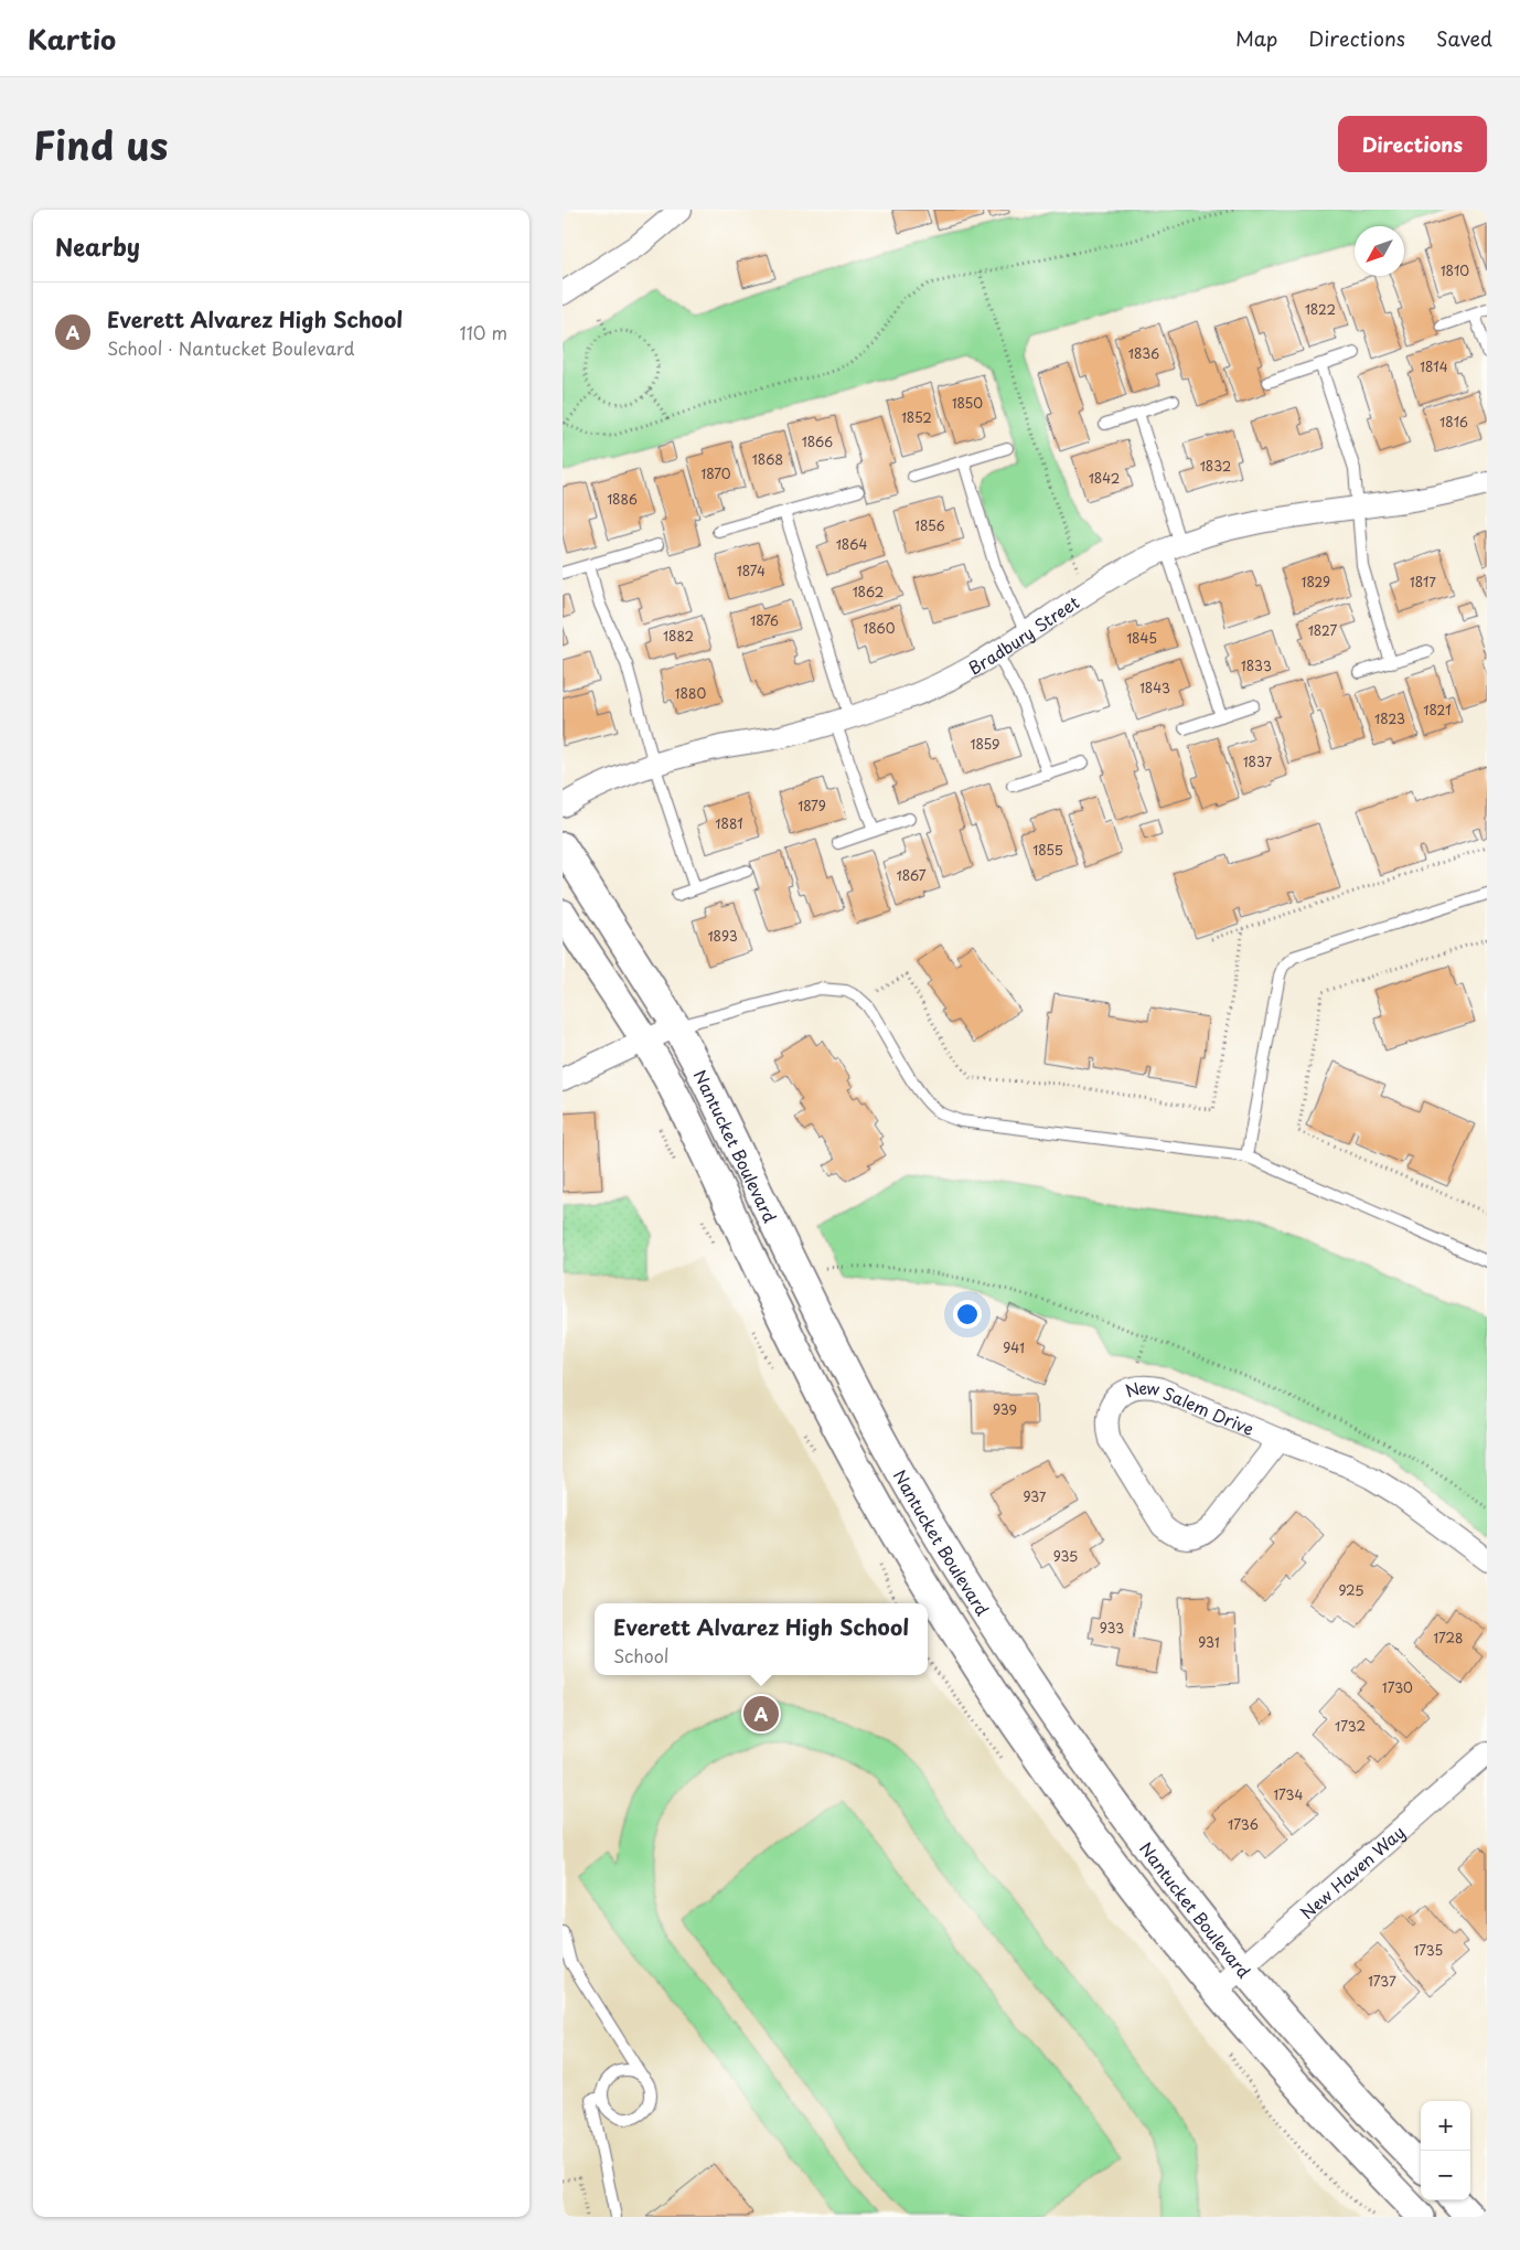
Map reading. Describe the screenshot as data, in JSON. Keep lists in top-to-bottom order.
{
  "streets": {
    "street": [
      "Bradbury Street",
      "Nantucket Boulevard",
      "New Salem Drive",
      "New Haven Way"
    ]
  },
  "crossings": [
    ["Nantucket Boulevard", "New Haven Way"]
  ],
  "house_numbers": [
    "1810",
    "1822",
    "1836",
    "1814",
    "1850",
    "1852",
    "1816",
    "1866",
    "1868",
    "1832",
    "1870",
    "1842",
    "1886",
    "1856",
    "1864",
    "1874",
    "1829",
    "1817",
    "1862",
    "1876",
    "1860",
    "1827",
    "1882",
    "1845",
    "1833",
    "1843",
    "1880",
    "1821",
    "1823",
    "1859",
    "1837",
    "1879",
    "1881",
    "1855",
    "1867",
    "1893",
    "941",
    "939",
    "937",
    "935",
    "925",
    "933",
    "1728",
    "931",
    "1730",
    "1732",
    "1734",
    "1736",
    "1735",
    "1737"
  ],
  "north": "bottom left",
  "page": {
    "header": "Kartio",
    "nav": ["Map", "Directions", "Saved"],
    "title": "Find us",
    "buttons": "Directions",
    "heading": "Nearby",
    "list": [
      {
        "mark": "A",
        "name": "Everett Alvarez High School",
        "note": "School · Nantucket Boulevard",
        "value": "110 m"
      }
    ],
    "popup": ["Everett Alvarez High School", "School"],
    "pins": "A",
    "map_buttons": ["+", "−"]
  }
}
